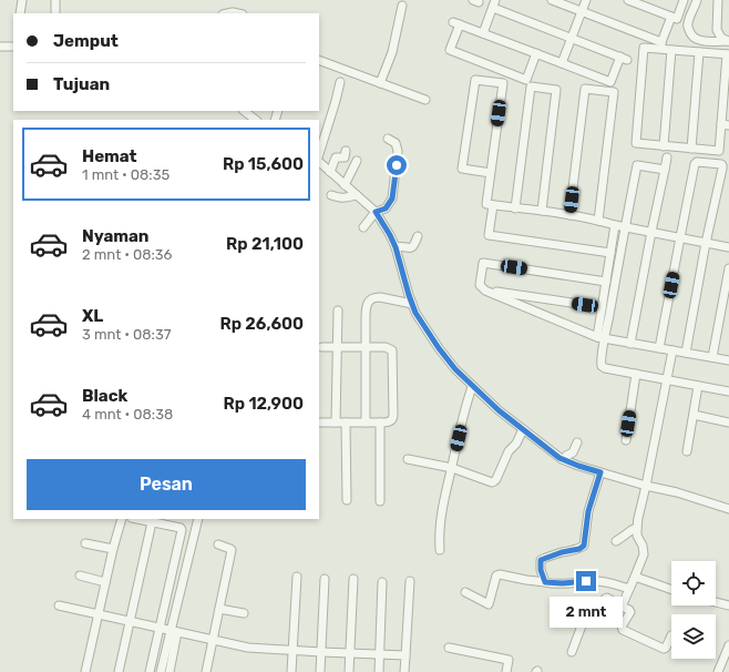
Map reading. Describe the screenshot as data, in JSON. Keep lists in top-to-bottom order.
{
  "page": {
    "banner": ["Jemput", "Tujuan"],
    "list": [
      {
        "name": "Hemat",
        "note": "1 mnt · 08:35",
        "value": "Rp 15,600"
      },
      {
        "name": "Nyaman",
        "note": "2 mnt · 08:36",
        "value": "Rp 21,100"
      },
      {
        "name": "XL",
        "note": "3 mnt · 08:37",
        "value": "Rp 26,600"
      },
      {
        "name": "Black",
        "note": "4 mnt · 08:38",
        "value": "Rp 12,900"
      }
    ],
    "buttons": "Pesan",
    "bubble": "2 mnt"
  }
}
